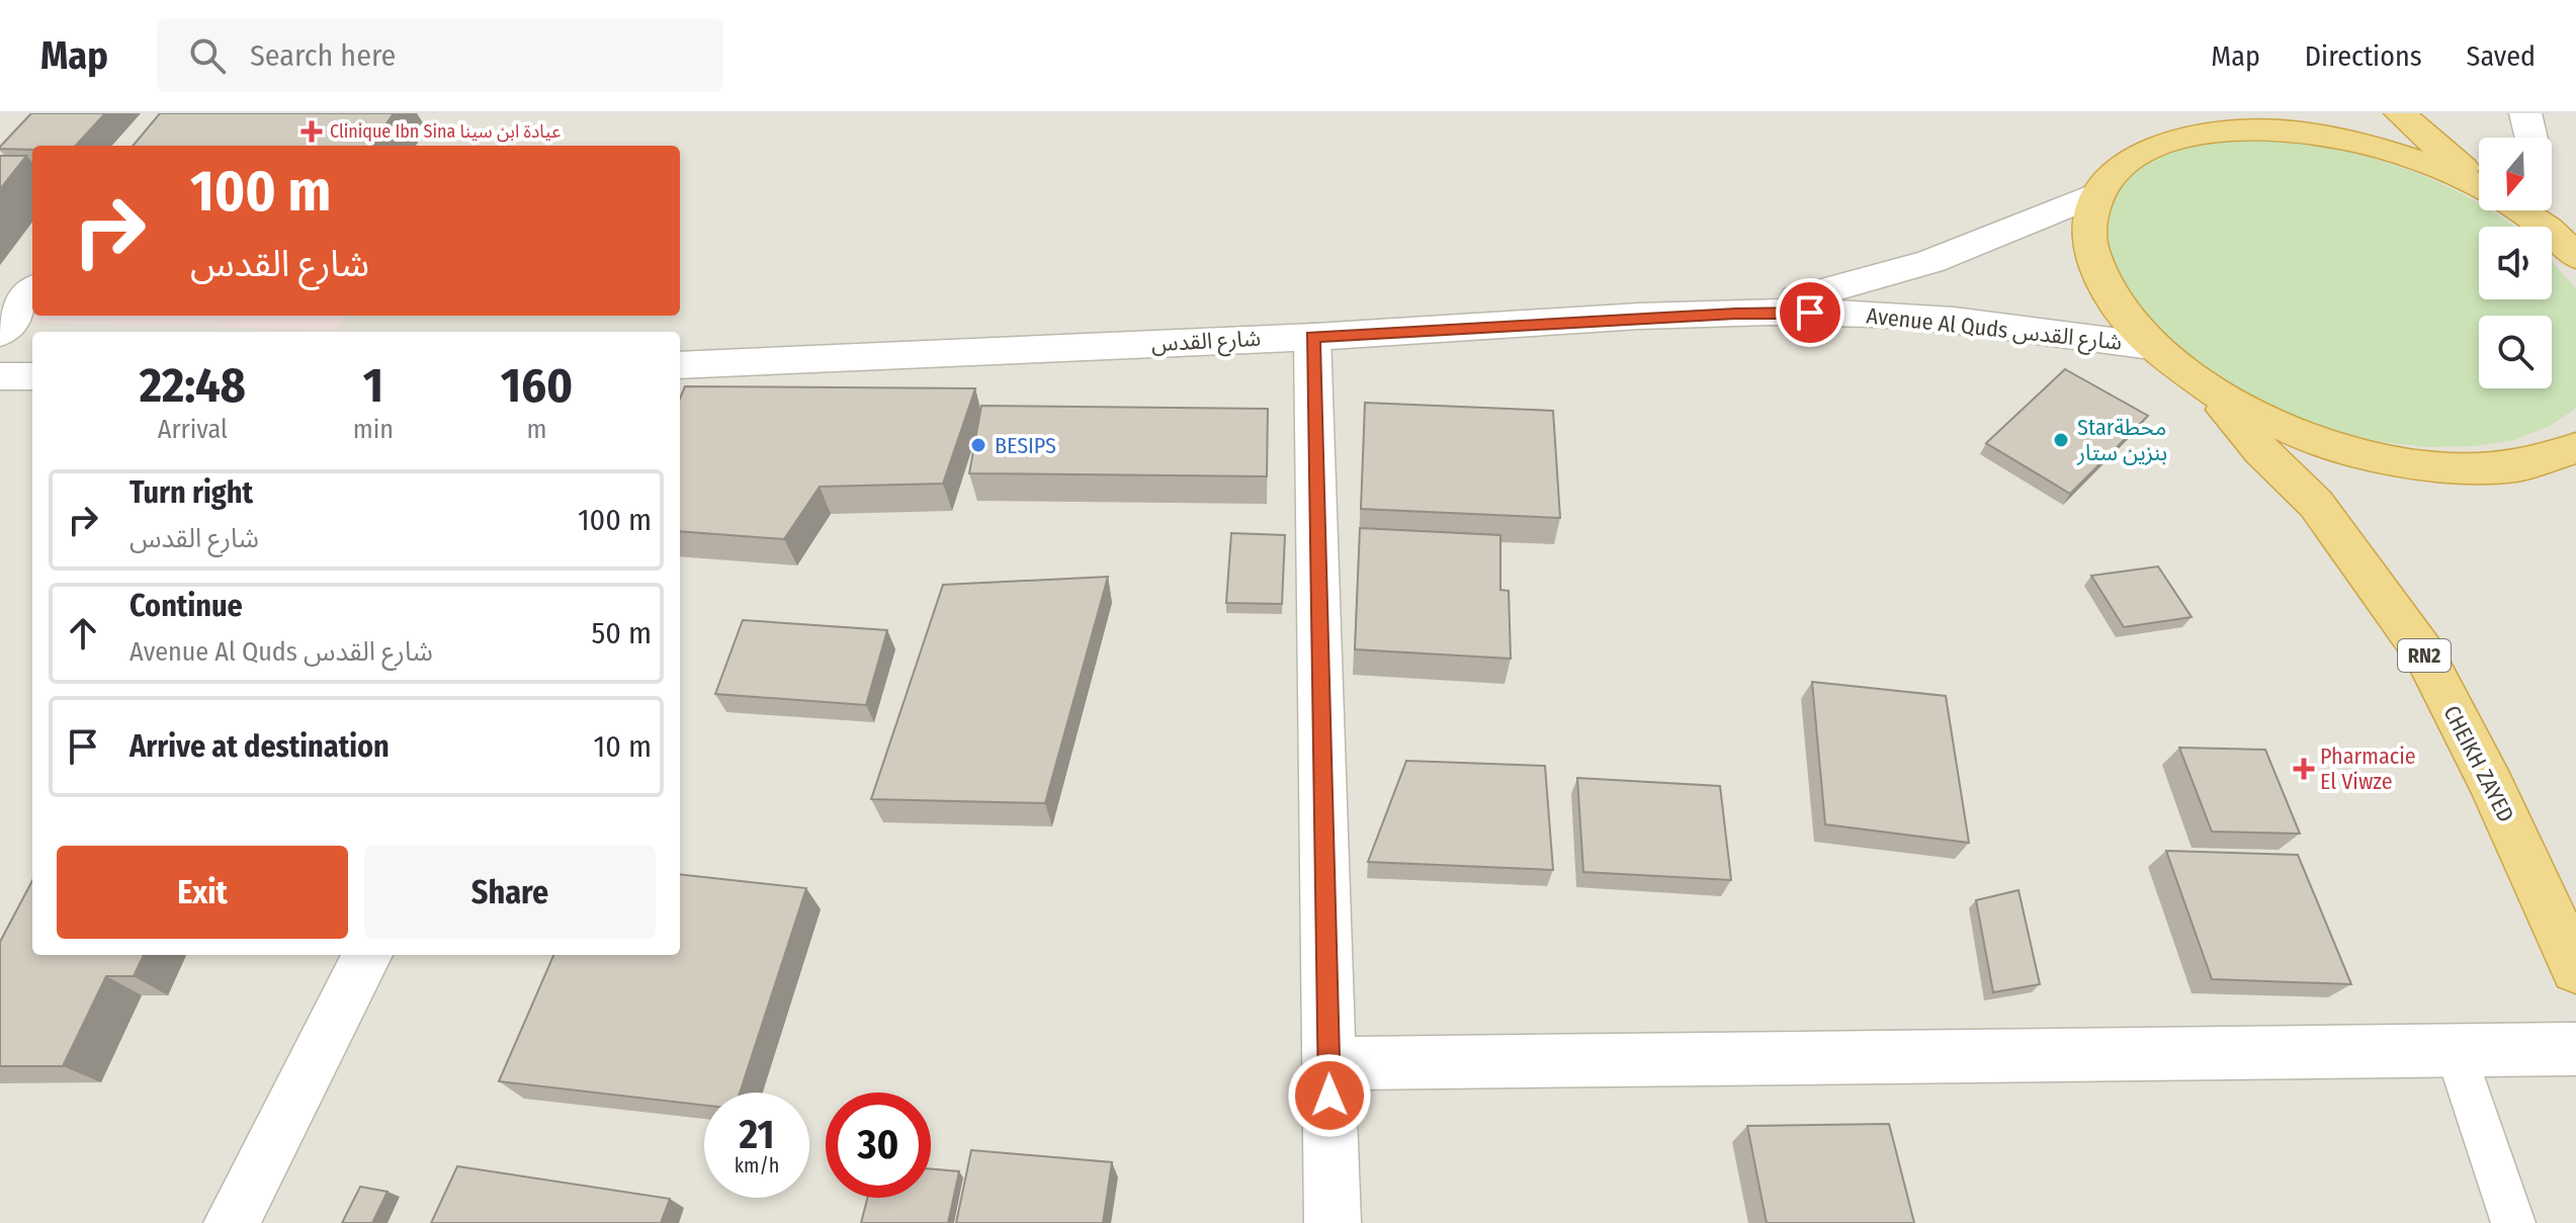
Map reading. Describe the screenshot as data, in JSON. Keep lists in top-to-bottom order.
{
  "streets": {
    "highway": ["RN2", "CHEIKH ZAYED"],
    "street": ["Avenue Al Quds شارع القدس", "شارع القدس"]
  },
  "crossings": [
    ["Avenue Al Quds شارع القدس", "شارع القدس"]
  ],
  "places": {
    "health": ["Clinique Ibn Sina عيادة ابن سينا", "Pharmacie El Viwze"],
    "other": ["Starمحطة بنزين ستار", "BESIPS"]
  },
  "north": "bottom",
  "page": {
    "header": "Map",
    "search": "Search here",
    "nav": ["Map", "Directions", "Saved"],
    "turn": ["100 m", "شارع القدس"],
    "eta": [
      "22:48",
      "Arrival",
      "1",
      "min",
      "160",
      "m"
    ],
    "list": [
      {
        "name": "Turn right",
        "note": "شارع القدس",
        "value": "100 m"
      },
      {
        "name": "Continue",
        "note": "Avenue Al Quds شارع القدس",
        "value": "50 m"
      },
      {
        "name": "Arrive at destination",
        "value": "10 m"
      }
    ],
    "buttons": ["Exit", "Share"],
    "speed": "21 km/h",
    "limit": "30"
  }
}
